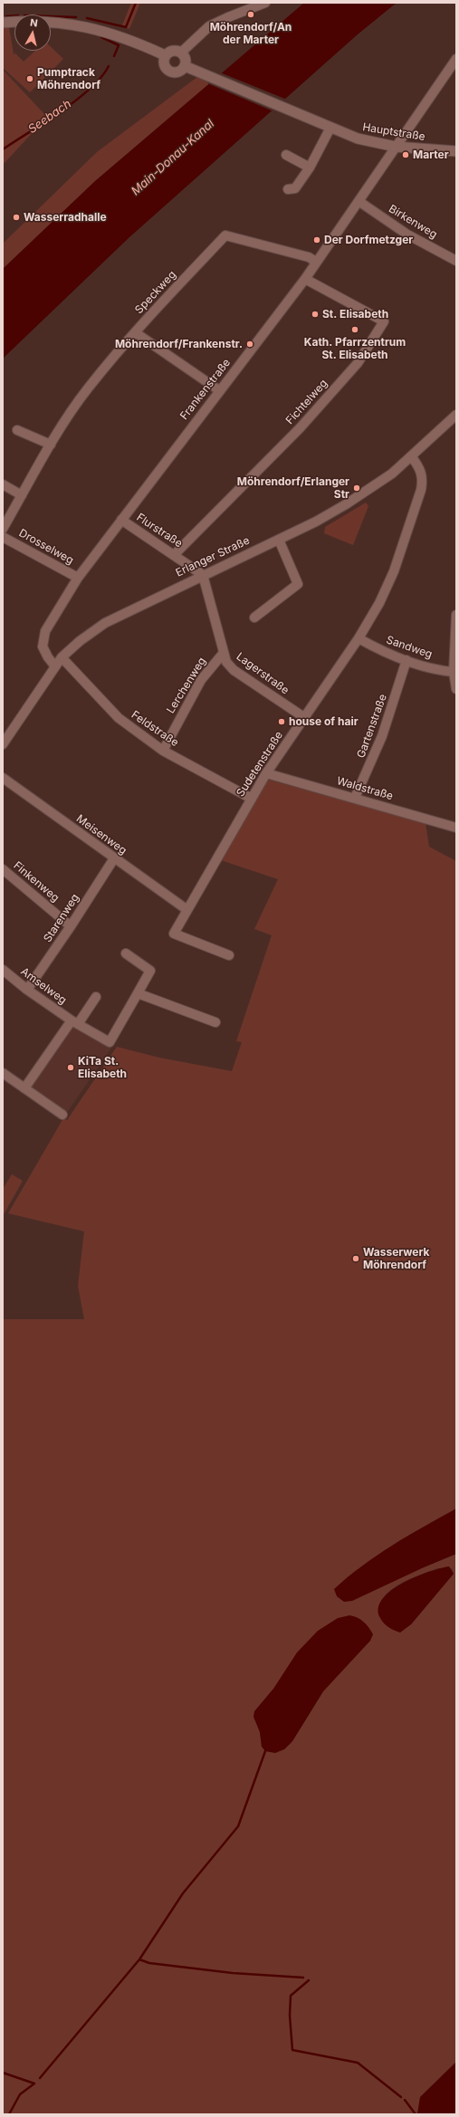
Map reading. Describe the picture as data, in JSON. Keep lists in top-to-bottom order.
{
  "streets": {
    "street": [
      "Hauptstraße",
      "Birkenweg",
      "Speckweg",
      "Frankenstraße",
      "Fichtelweg",
      "Flurstraße",
      "Drosselweg",
      "Erlanger Straße",
      "Sandweg",
      "Lagerstraße",
      "Lerchenweg",
      "Gartenstraße",
      "Feldstraße",
      "Sudetenstraße",
      "Waldstraße",
      "Meisenweg",
      "Finkenweg",
      "Starenweg",
      "Amselweg"
    ]
  },
  "crossings": [
    ["Hauptstraße", "Frankenstraße"],
    ["Birkenweg", "Frankenstraße"],
    ["Speckweg", "Frankenstraße"],
    ["Frankenstraße", "Fichtelweg"],
    ["Frankenstraße", "Flurstraße"],
    ["Frankenstraße", "Drosselweg"],
    ["Frankenstraße", "Erlanger Straße"],
    ["Fichtelweg", "Flurstraße"],
    ["Flurstraße", "Erlanger Straße"],
    ["Flurstraße", "Lagerstraße"],
    ["Erlanger Straße", "Lagerstraße"],
    ["Erlanger Straße", "Feldstraße"],
    ["Erlanger Straße", "Sudetenstraße"],
    ["Sandweg", "Gartenstraße"],
    ["Sandweg", "Sudetenstraße"],
    ["Lagerstraße", "Lerchenweg"],
    ["Lagerstraße", "Sudetenstraße"],
    ["Lerchenweg", "Feldstraße"],
    ["Gartenstraße", "Waldstraße"],
    ["Feldstraße", "Sudetenstraße"],
    ["Sudetenstraße", "Waldstraße"],
    ["Sudetenstraße", "Meisenweg"],
    ["Meisenweg", "Starenweg"],
    ["Finkenweg", "Starenweg"],
    ["Starenweg", "Amselweg"]
  ],
  "water": ["Seebach", "Main-Donau-Kanal"],
  "places": [
    "Möhrendorf/An der Marter",
    "Pumptrack Möhrendorf",
    "Marter",
    "Wasserradhalle",
    "Der Dorfmetzger",
    "St. Elisabeth",
    "Kath. Pfarrzentrum St. Elisabeth",
    "Möhrendorf/Frankenstr.",
    "Möhrendorf/Erlanger Str",
    "house of hair",
    "KiTa St. Elisabeth",
    "Wasserwerk Möhrendorf"
  ],
  "north": "top"
}
